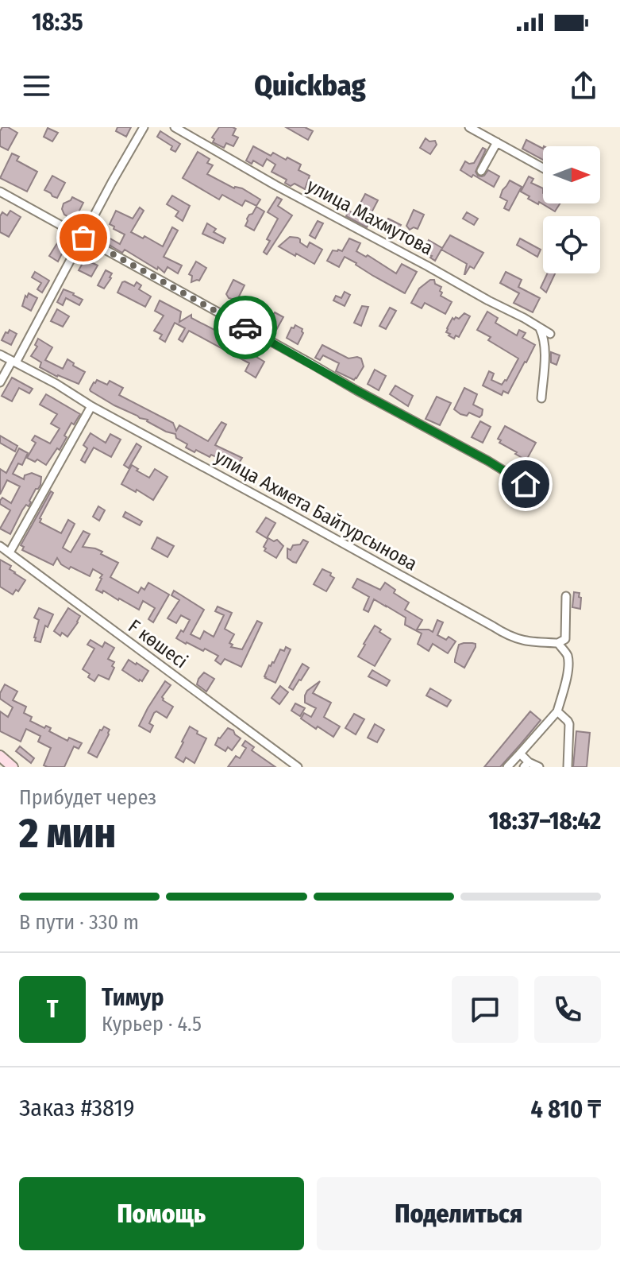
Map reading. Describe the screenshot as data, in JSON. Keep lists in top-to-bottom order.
{
  "streets": {
    "street": ["улица Махмутова", "улица Ахмета Байтурсынова", "F көшесі"]
  },
  "north": "right",
  "page": {
    "status": "18:35",
    "header": "Quickbag",
    "heading": ["2 мин", "Прибудет через", "18:37–18:42"],
    "panel": [
      "Тимур",
      "Курьер · 4.5",
      "Заказ #3819",
      "4 810 ₸"
    ],
    "bar": "В пути · 330 m",
    "round": "Т",
    "buttons": ["Помощь", "Поделиться"]
  }
}
